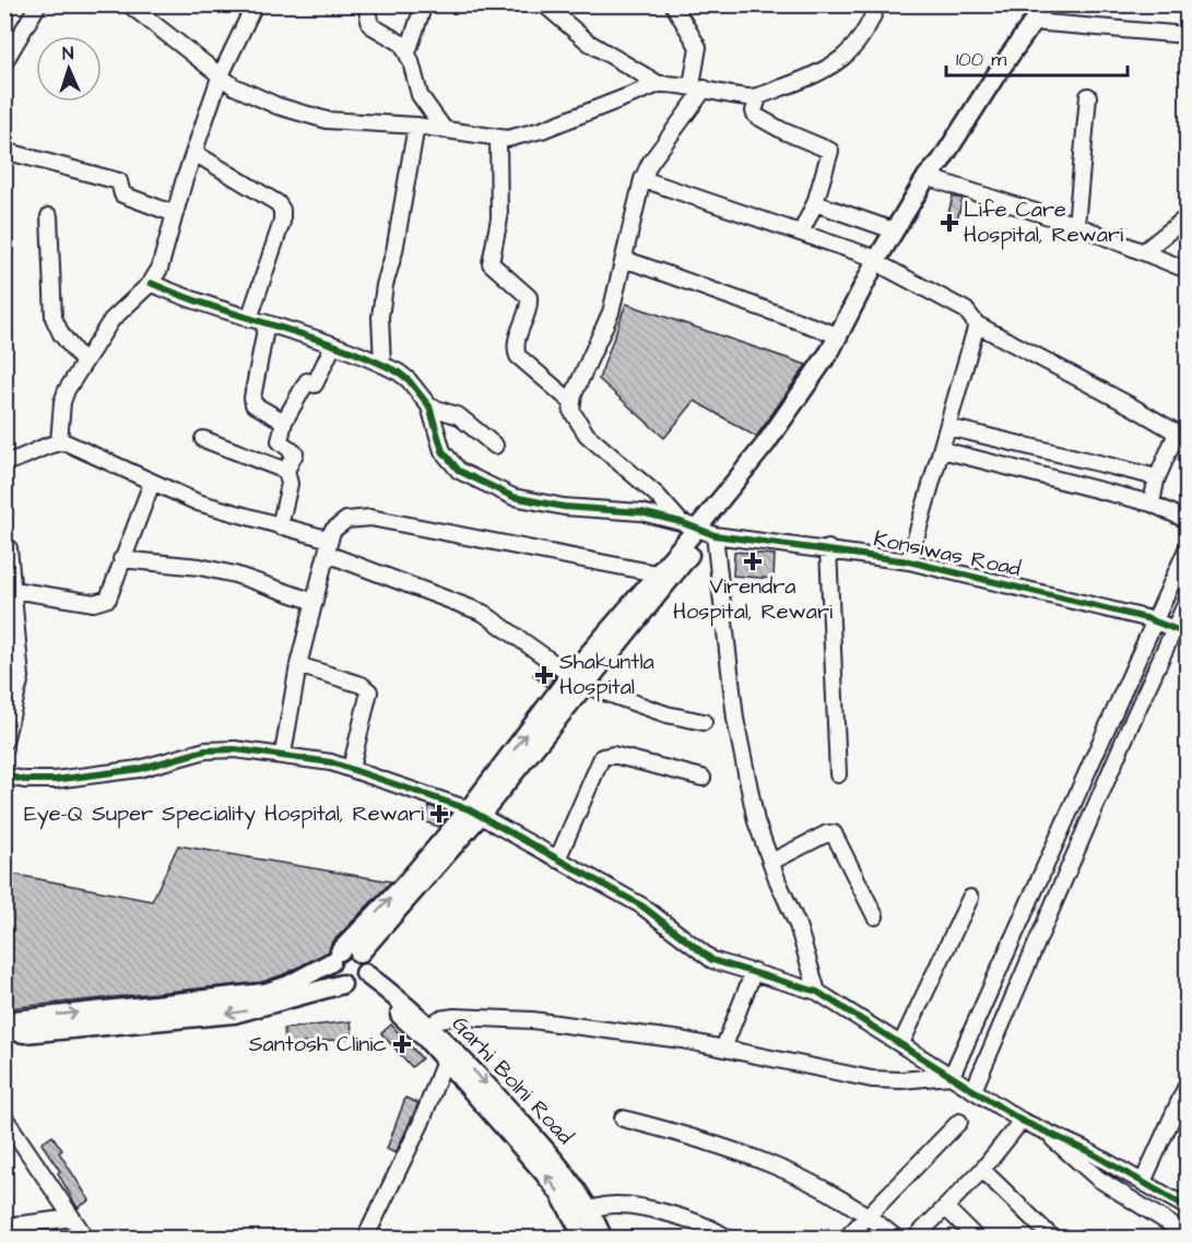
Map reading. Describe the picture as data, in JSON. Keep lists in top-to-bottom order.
{
  "streets": {
    "main road": ["Garhi Bolni Road"],
    "street": ["Konsiwas Road"]
  },
  "places": {
    "health": [
      "Life Care Hospital, Rewari",
      "Virendra Hospital, Rewari",
      "Shakuntla Hospital",
      "Eye-Q Super Speciality Hospital, Rewari",
      "Santosh Clinic"
    ]
  },
  "scale_bar": "100 m",
  "north": "top"
}
